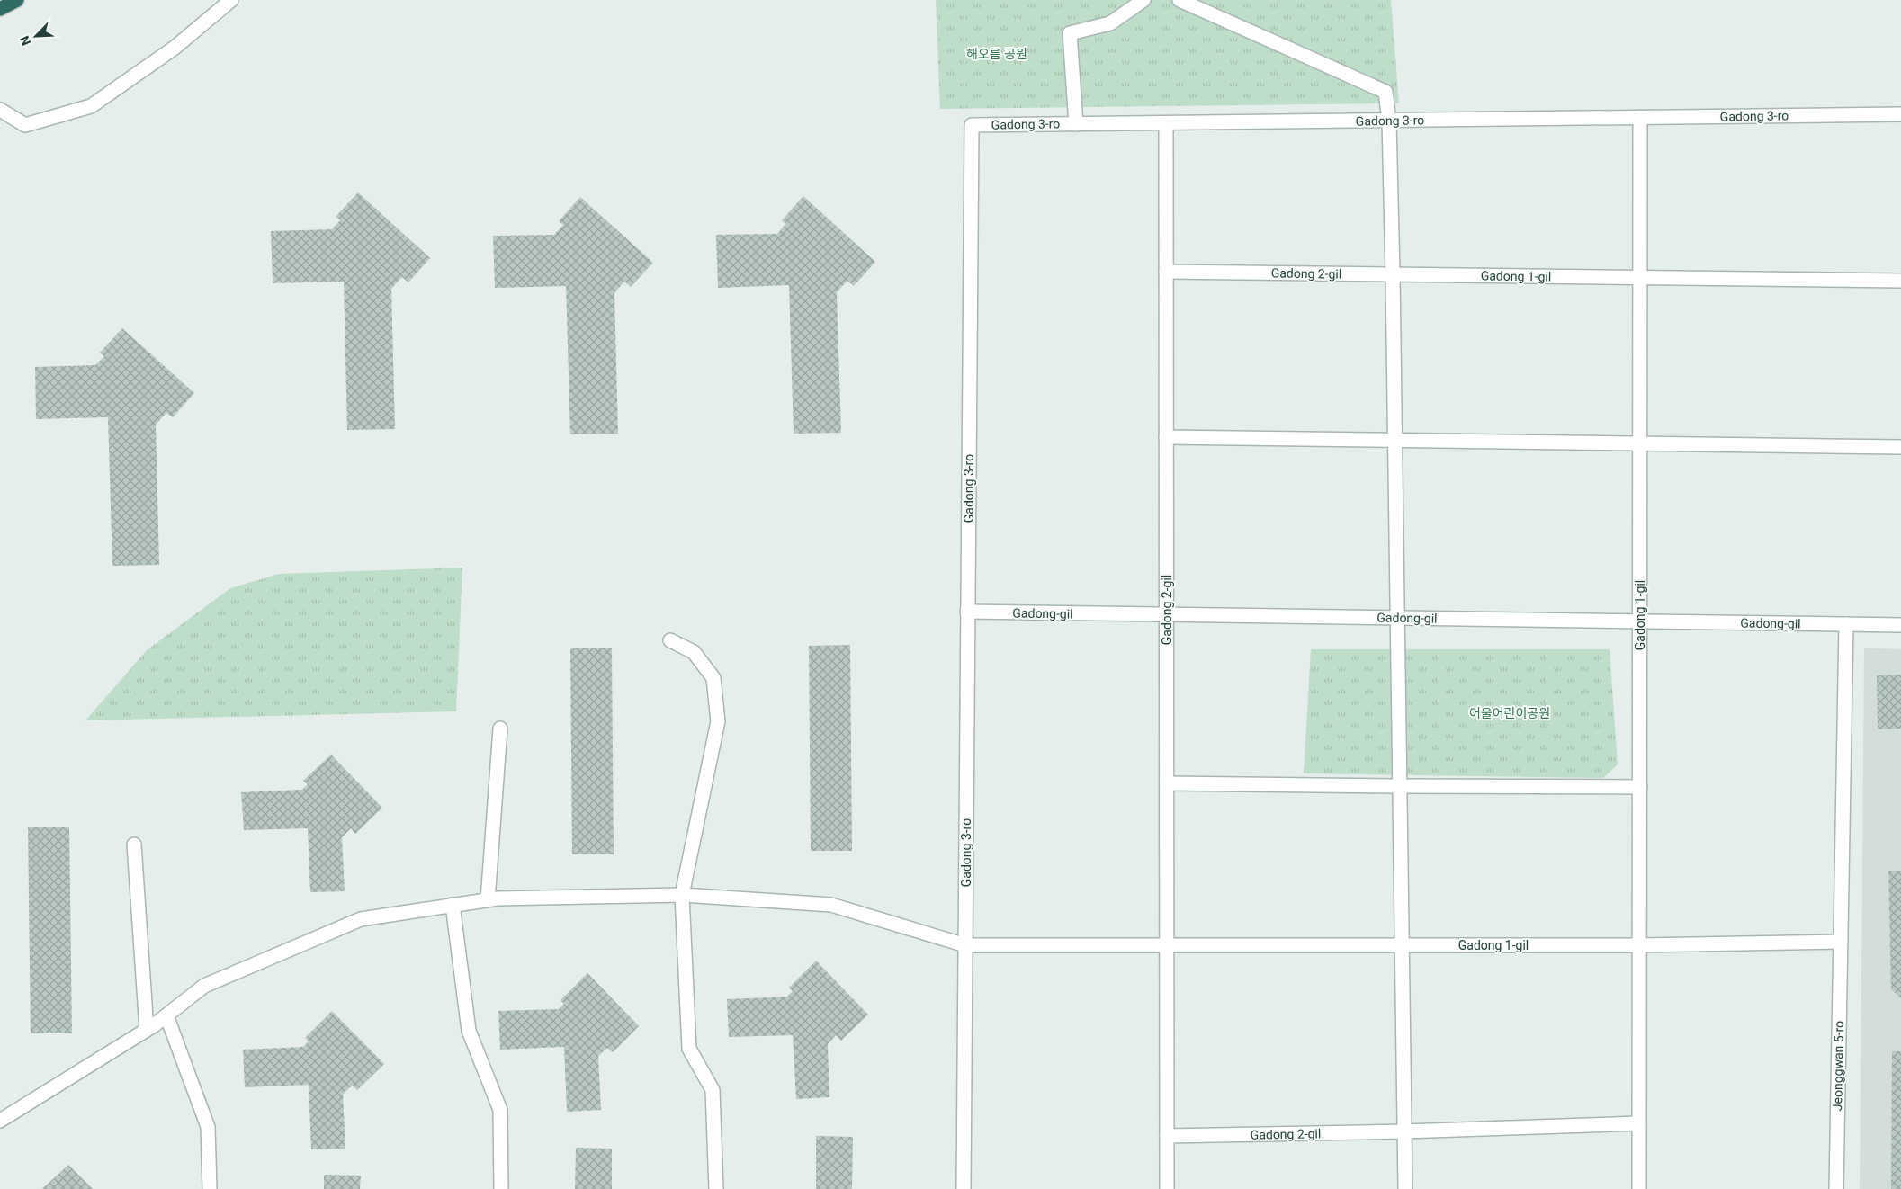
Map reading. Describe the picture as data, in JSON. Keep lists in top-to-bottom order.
{
  "streets": {
    "street": [
      "Gadong 3-ro",
      "Gadong 2-gil",
      "Gadong 1-gil",
      "Gadong-gil",
      "Jeonggwan 5-ro"
    ]
  },
  "crossings": [
    ["Gadong 3-ro", "Gadong 2-gil"],
    ["Gadong 3-ro", "Gadong 1-gil"],
    ["Gadong 3-ro", "Gadong-gil"],
    ["Gadong 2-gil", "Gadong 1-gil"],
    ["Gadong 2-gil", "Gadong-gil"],
    ["Gadong 1-gil", "Gadong-gil"],
    ["Gadong 1-gil", "Jeonggwan 5-ro"]
  ],
  "parks": ["해오름 공원", "어울어린이공원"],
  "north": "bottom left"
}
